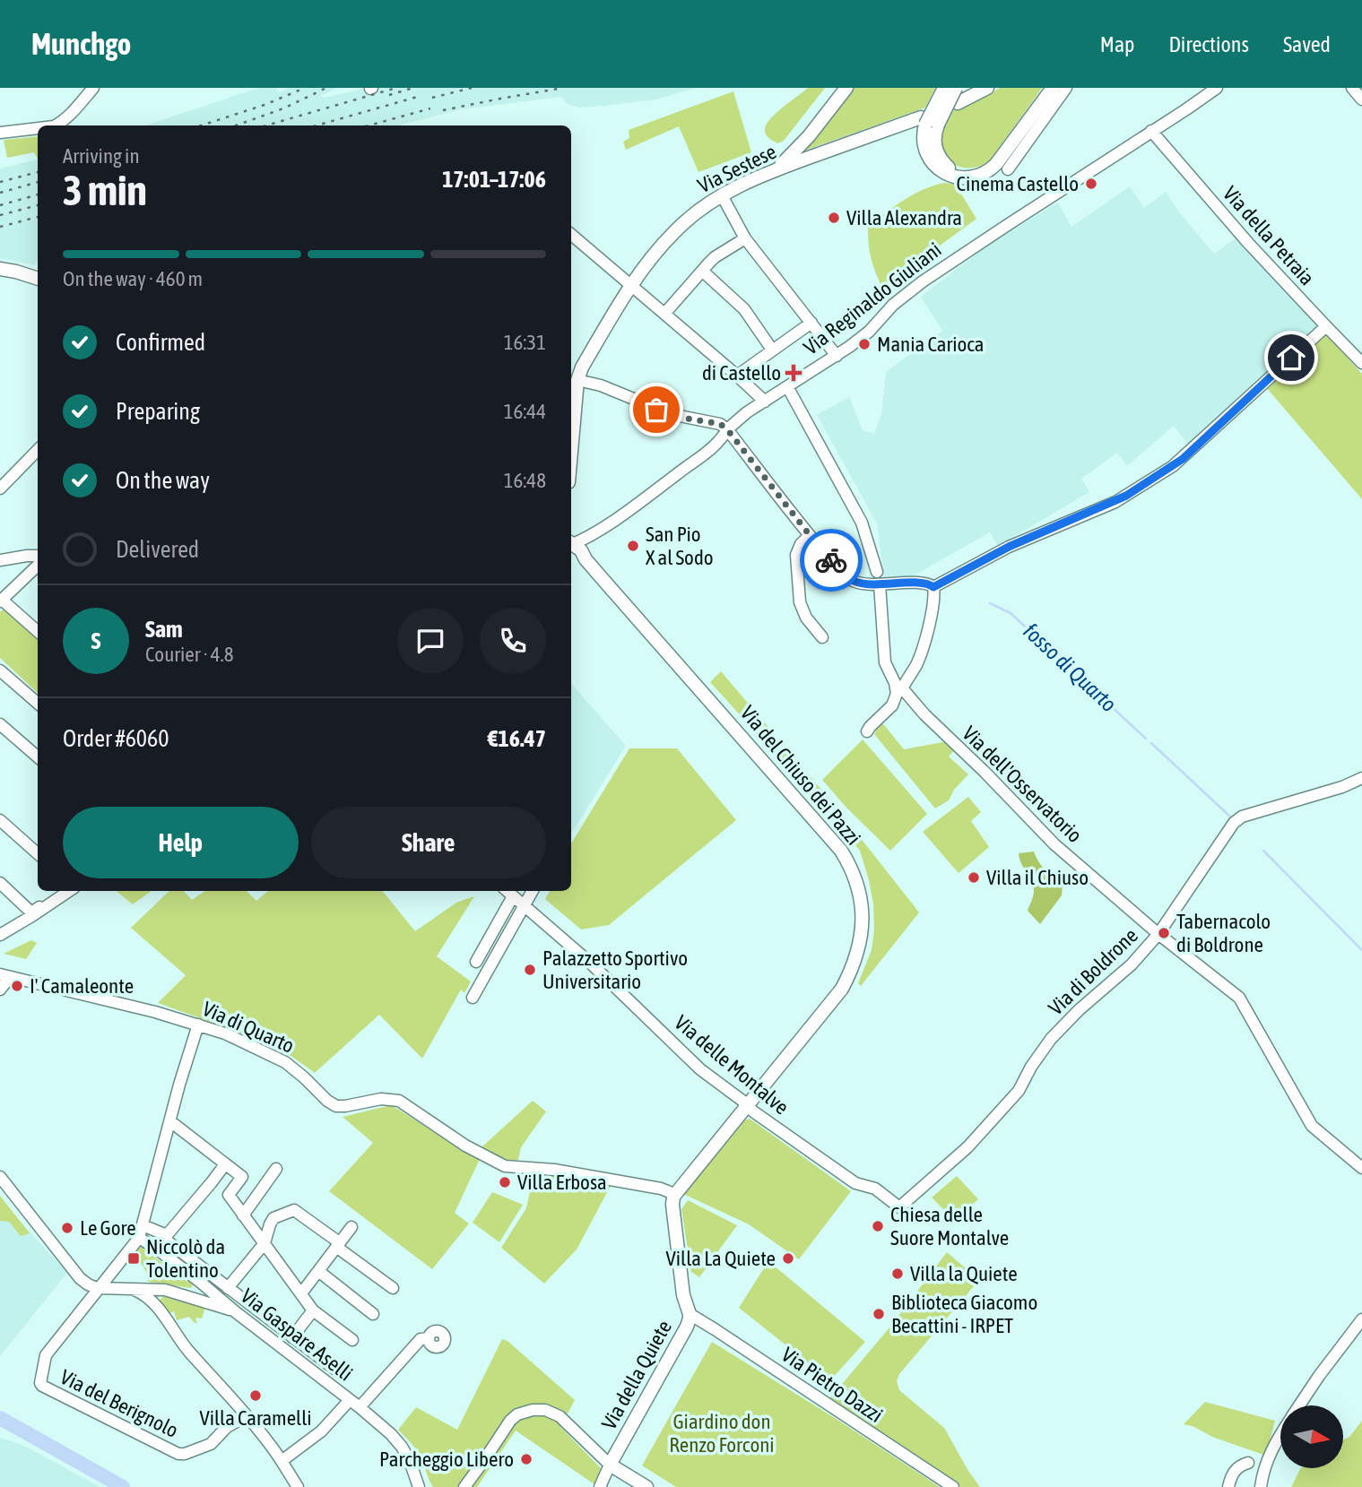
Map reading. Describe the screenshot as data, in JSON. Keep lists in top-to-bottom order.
{
  "streets": {
    "main road": ["Via Sestese", "Via del Chiuso dei Pazzi", "Via della Quiete"],
    "street": [
      "Via della Petraia",
      "Via Reginaldo Giuliani",
      "Via dell'Osservatorio",
      "Via di Boldrone",
      "Via di Quarto",
      "Via delle Montalve",
      "Via Gaspare Aselli",
      "Via Pietro Dazzi",
      "Via del Berignolo"
    ]
  },
  "crossings": [
    ["Via della Petraia", "Via Reginaldo Giuliani"],
    ["Via del Chiuso dei Pazzi", "Via delle Montalve"],
    ["Via dell'Osservatorio", "Via di Boldrone"],
    ["Via di Boldrone", "Via delle Montalve"],
    ["Via di Quarto", "Via della Quiete"],
    ["Via della Quiete", "Via Pietro Dazzi"]
  ],
  "water": ["fosso di Quarto"],
  "parks": ["Giardino don Renzo Forconi"],
  "places": {
    "other": [
      "Cinema Castello",
      "Villa Alexandra",
      "Mania Carioca",
      "San Pio X al Sodo",
      "Villa il Chiuso",
      "Tabernacolo di Boldrone",
      "Palazzetto Sportivo Universitario",
      "I' Camaleonte",
      "Villa Erbosa",
      "Chiesa delle Suore Montalve",
      "Le Gore",
      "Villa La Quiete",
      "Villa la Quiete",
      "Biblioteca Giacomo Becattini - IRPET",
      "Villa Caramelli",
      "Parcheggio Libero"
    ],
    "health": ["di Castello"],
    "transit": ["Niccolò da Tolentino"]
  },
  "north": "right",
  "page": {
    "header": "Munchgo",
    "nav": ["Map", "Directions", "Saved"],
    "heading": ["3 min", "Arriving in", "17:01–17:06"],
    "panel": [
      "Sam",
      "Courier · 4.8",
      "Order #6060",
      "€16.47"
    ],
    "bar": "On the way · 460 m",
    "list": [
      ["Confirmed", "16:31"],
      ["Preparing", "16:44"],
      ["On the way", "16:48"],
      "Delivered"
    ],
    "round": "S",
    "buttons": ["Help", "Share"]
  }
}
